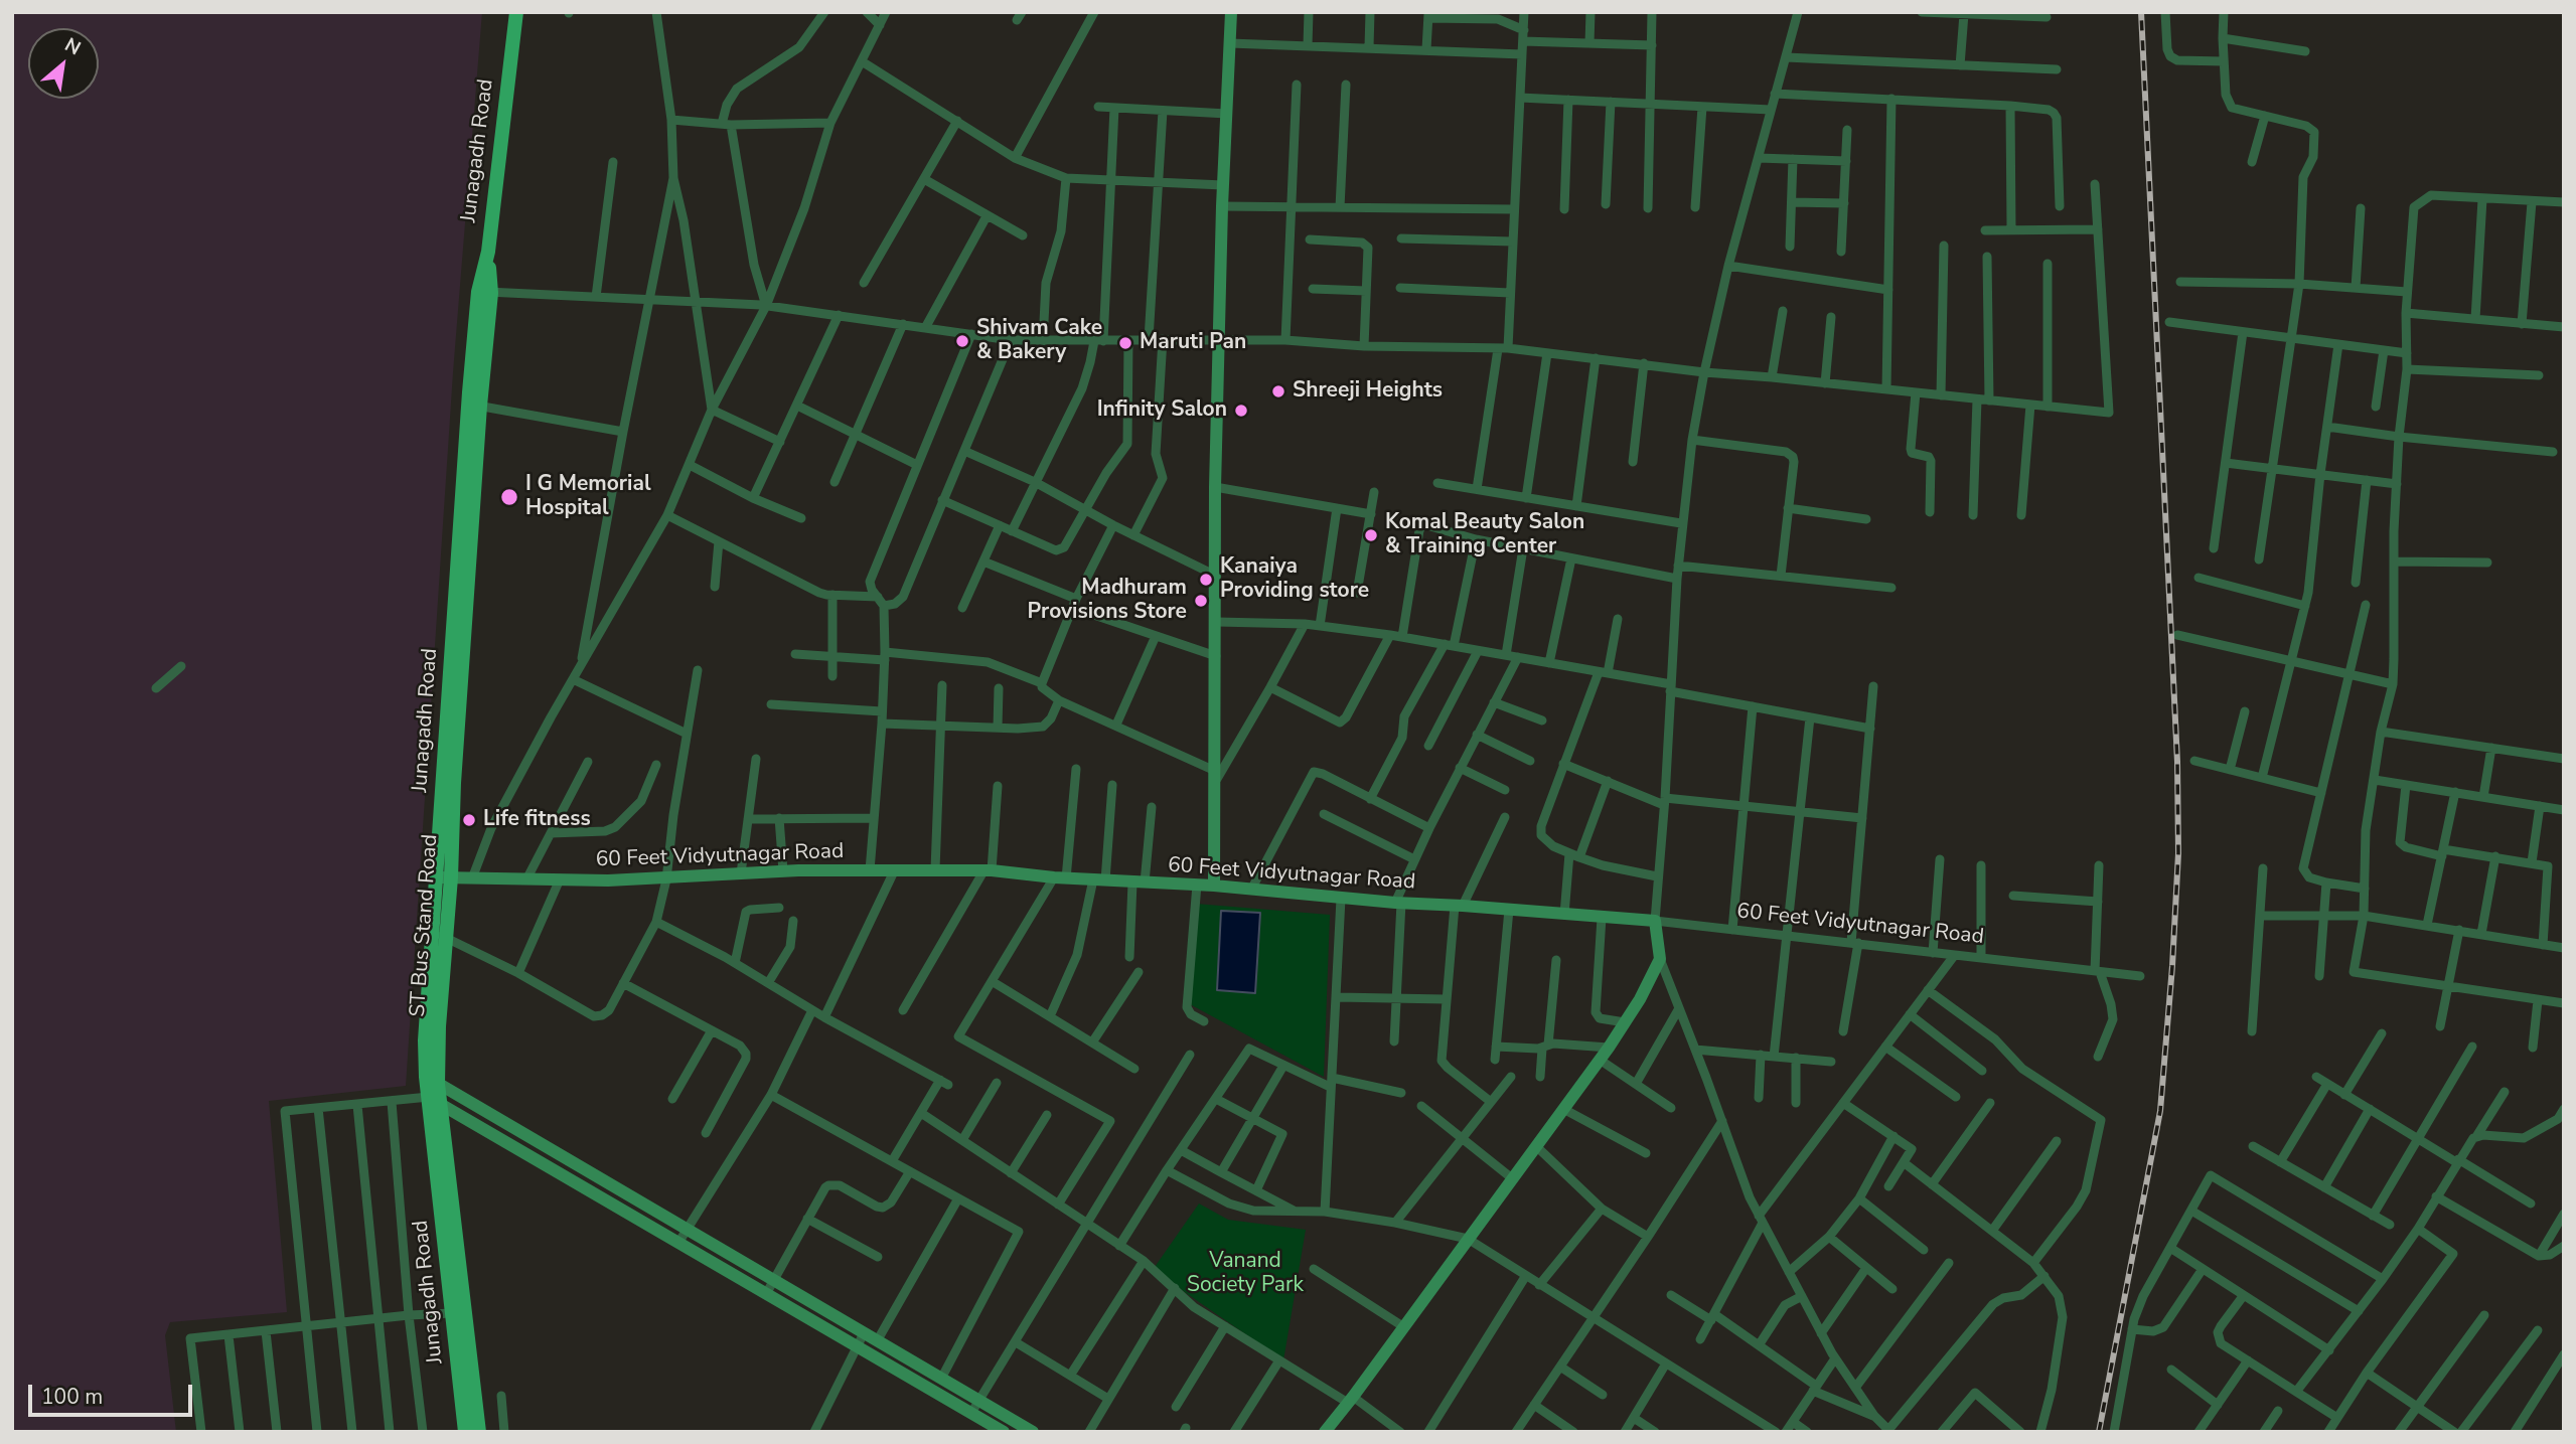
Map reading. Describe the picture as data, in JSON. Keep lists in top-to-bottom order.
{
  "streets": {
    "main road": ["Junagadh Road", "ST Bus Stand Road"],
    "street": ["60 Feet Vidyutnagar Road"]
  },
  "crossings": [
    ["Junagadh Road", "ST Bus Stand Road"],
    ["60 Feet Vidyutnagar Road", "ST Bus Stand Road"]
  ],
  "parks": ["Vanand Society Park"],
  "places": [
    "Shivam Cake & Bakery",
    "Maruti Pan",
    "Shreeji Heights",
    "Infinity Salon",
    "I G Memorial Hospital",
    "Komal Beauty Salon & Training Center",
    "Kanaiya Providing store",
    "Madhuram Provisions Store",
    "Life fitness"
  ],
  "scale_bar": "100 m",
  "north": "top right"
}
